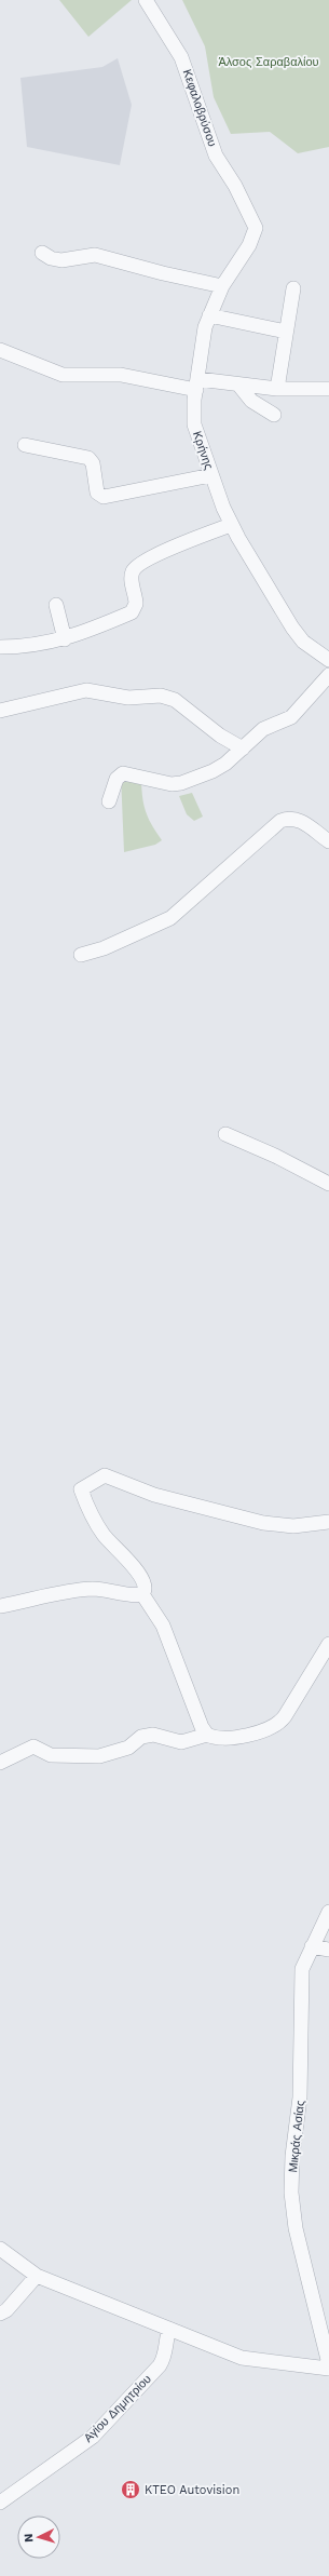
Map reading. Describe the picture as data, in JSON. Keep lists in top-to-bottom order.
{
  "streets": {
    "street": [
      "Κεφαλοβρύσου",
      "Κρήνης",
      "Μικράς Ασίας",
      "Αγίου Δημητρίου"
    ]
  },
  "crossings": [
    ["Κεφαλοβρύσου", "Κρήνης"]
  ],
  "parks": ["Άλσος Σαραβαλίου"],
  "places": {
    "building": ["KTEO Autovision"]
  },
  "north": "left"
}
